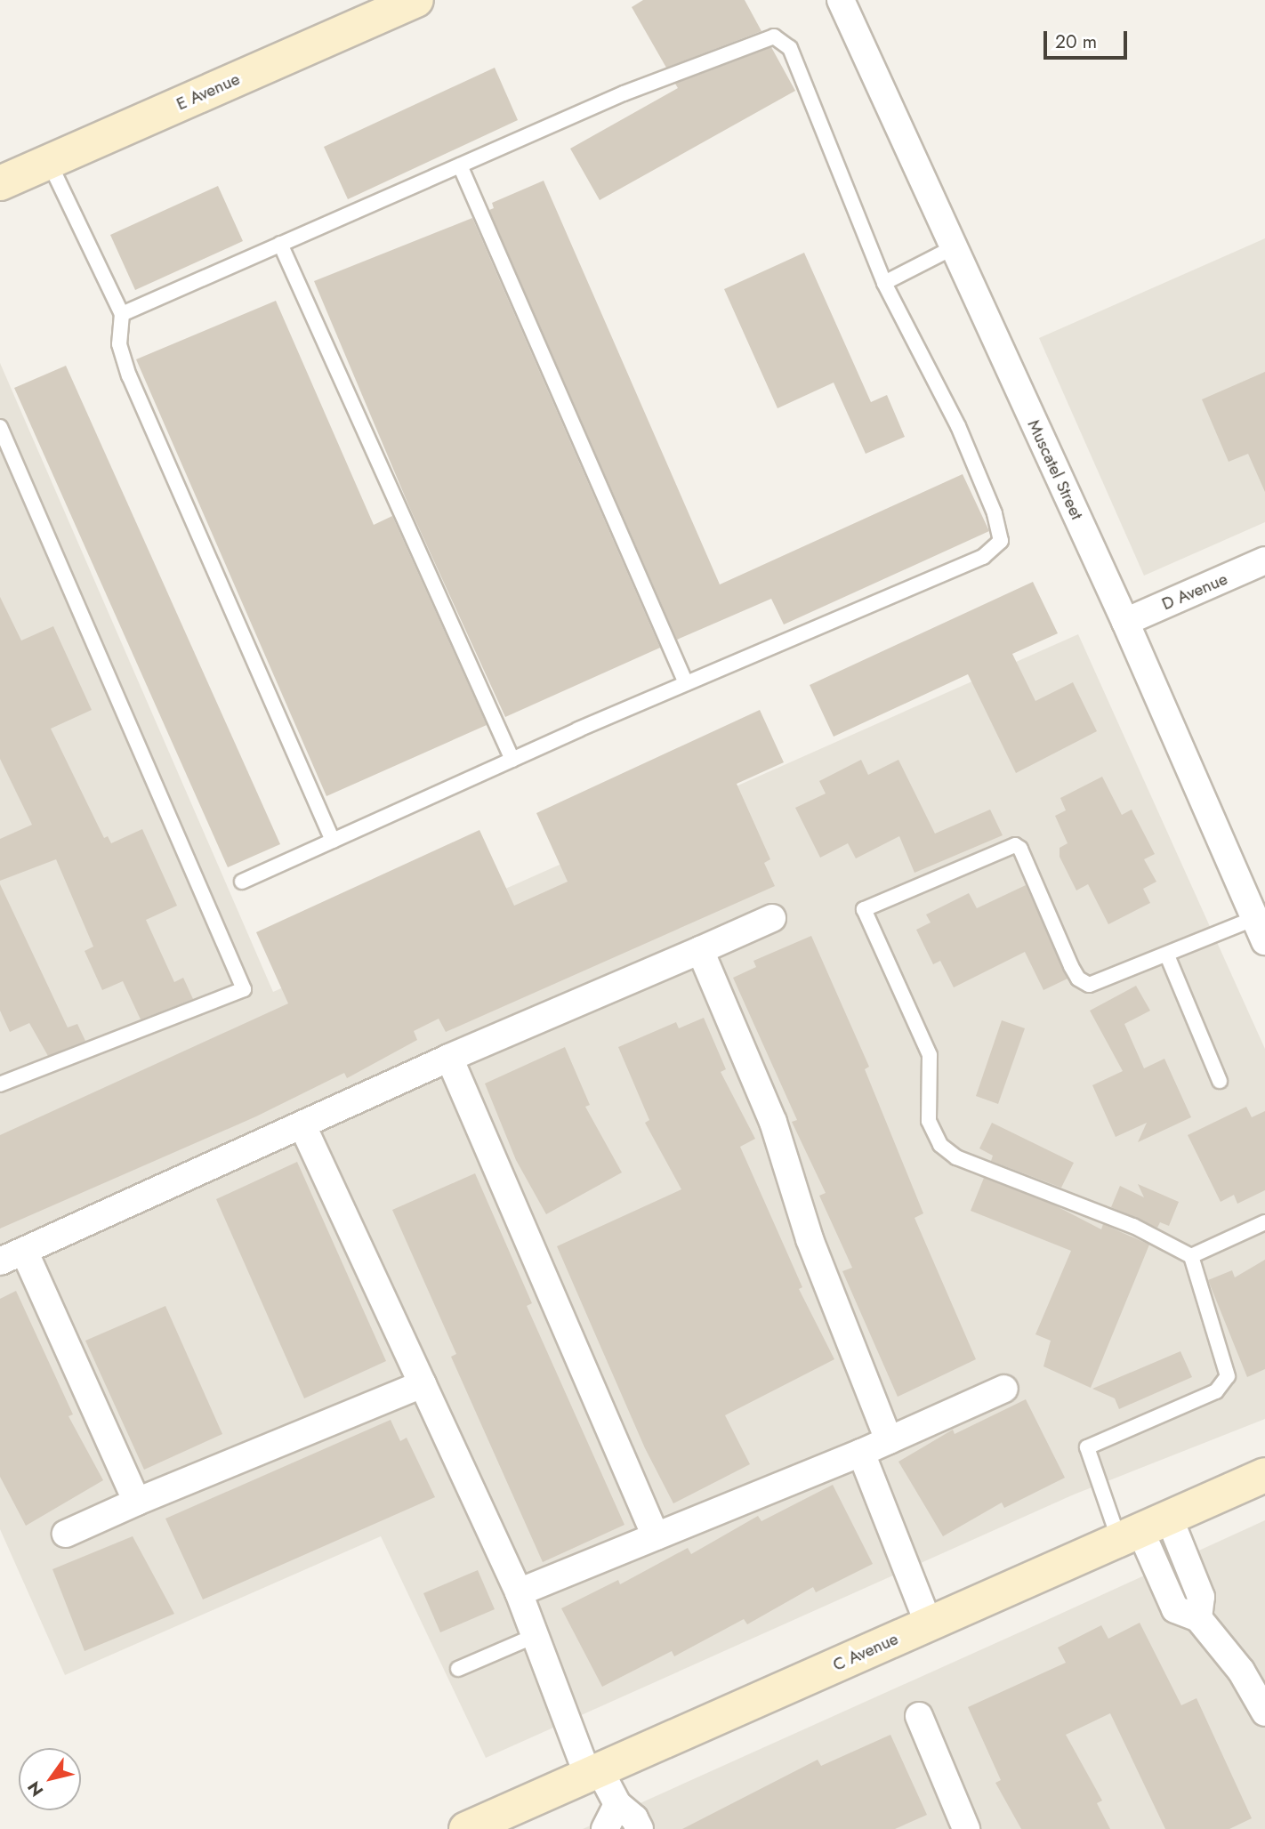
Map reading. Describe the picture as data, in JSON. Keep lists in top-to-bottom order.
{
  "streets": {
    "street": [
      "E Avenue",
      "Muscatel Street",
      "D Avenue",
      "C Avenue"
    ]
  },
  "crossings": [
    ["Muscatel Street", "D Avenue"]
  ],
  "scale_bar": "20 m",
  "north": "bottom left"
}
